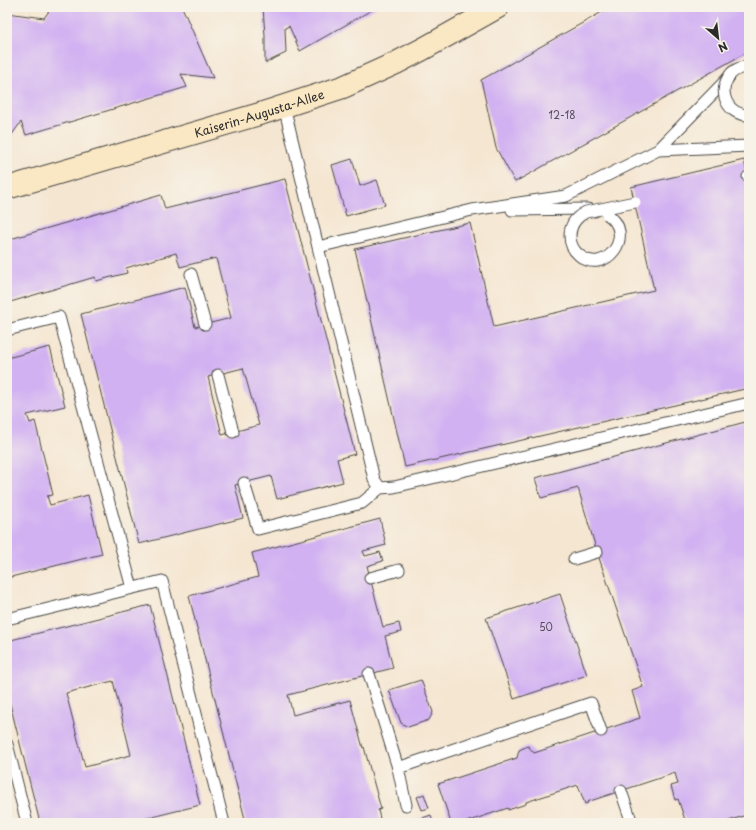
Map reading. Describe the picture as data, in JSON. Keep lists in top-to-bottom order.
{
  "streets": {
    "main road": ["Kaiserin-Augusta-Allee"]
  },
  "house_numbers": ["12-18", "50"],
  "north": "bottom right"
}
